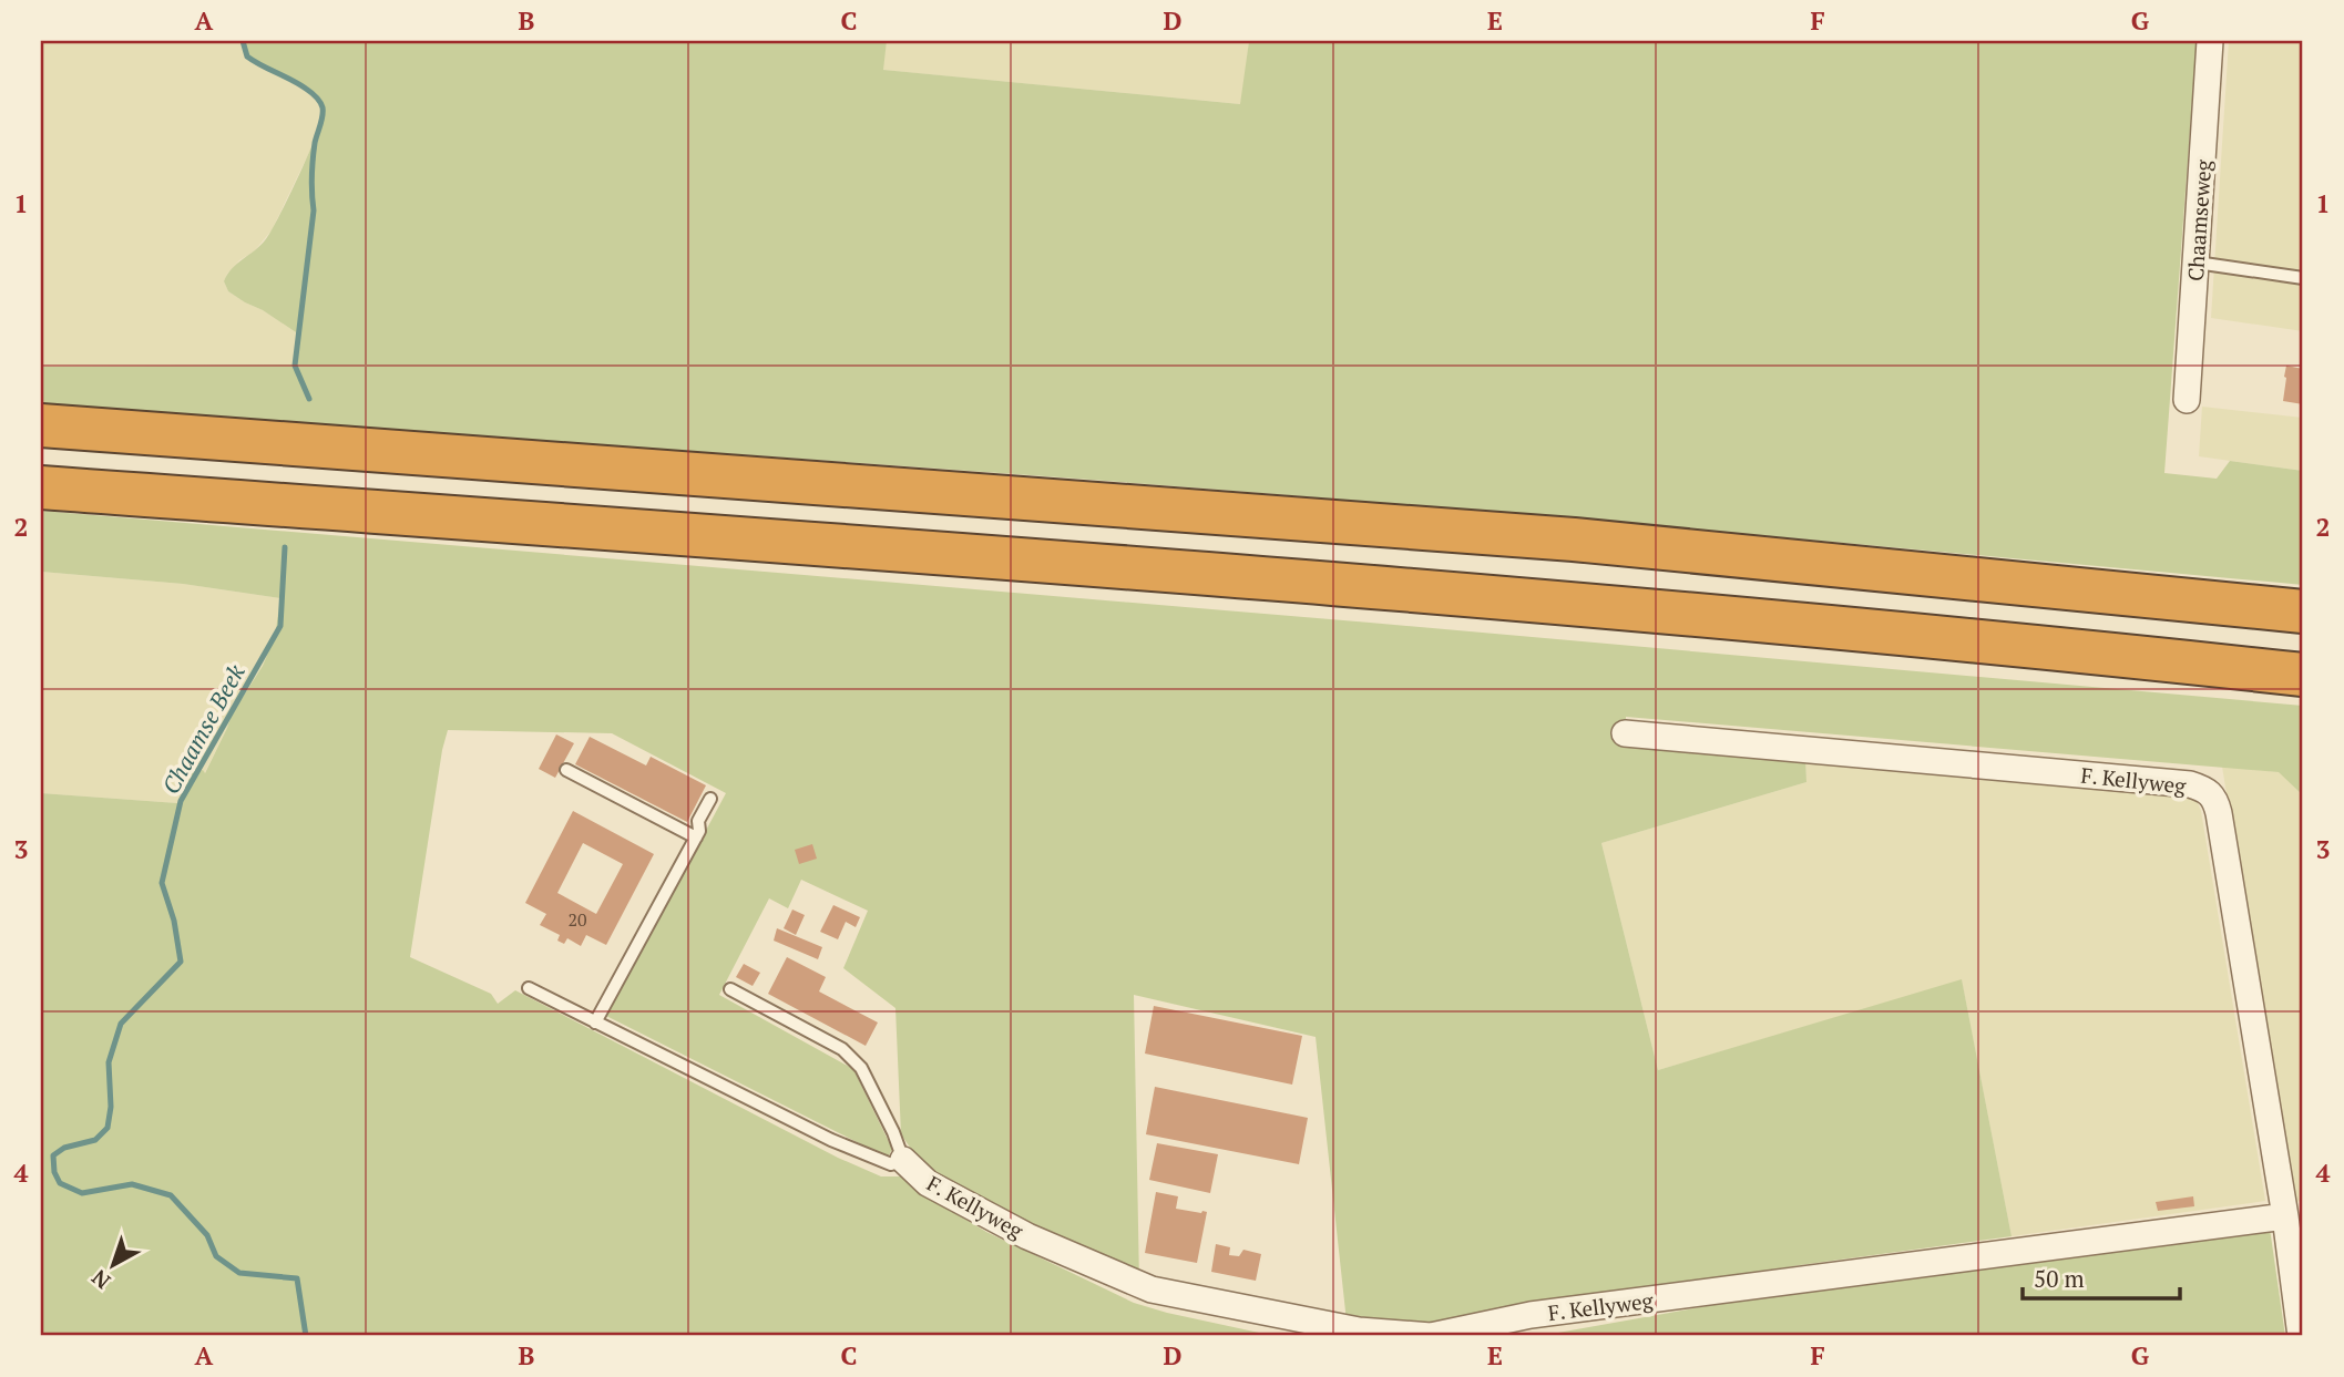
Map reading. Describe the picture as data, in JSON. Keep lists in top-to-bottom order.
{
  "streets": {
    "street": ["Chaamseweg", "F. Kellyweg"]
  },
  "water": ["Chaamse Beek"],
  "house_numbers": ["20"],
  "scale_bar": "50 m",
  "north": "bottom left",
  "grid": {
    "columns": [
      "A",
      "B",
      "C",
      "D",
      "E",
      "F",
      "G"
    ],
    "rows": [
      "1",
      "2",
      "3",
      "4"
    ]
  }
}
